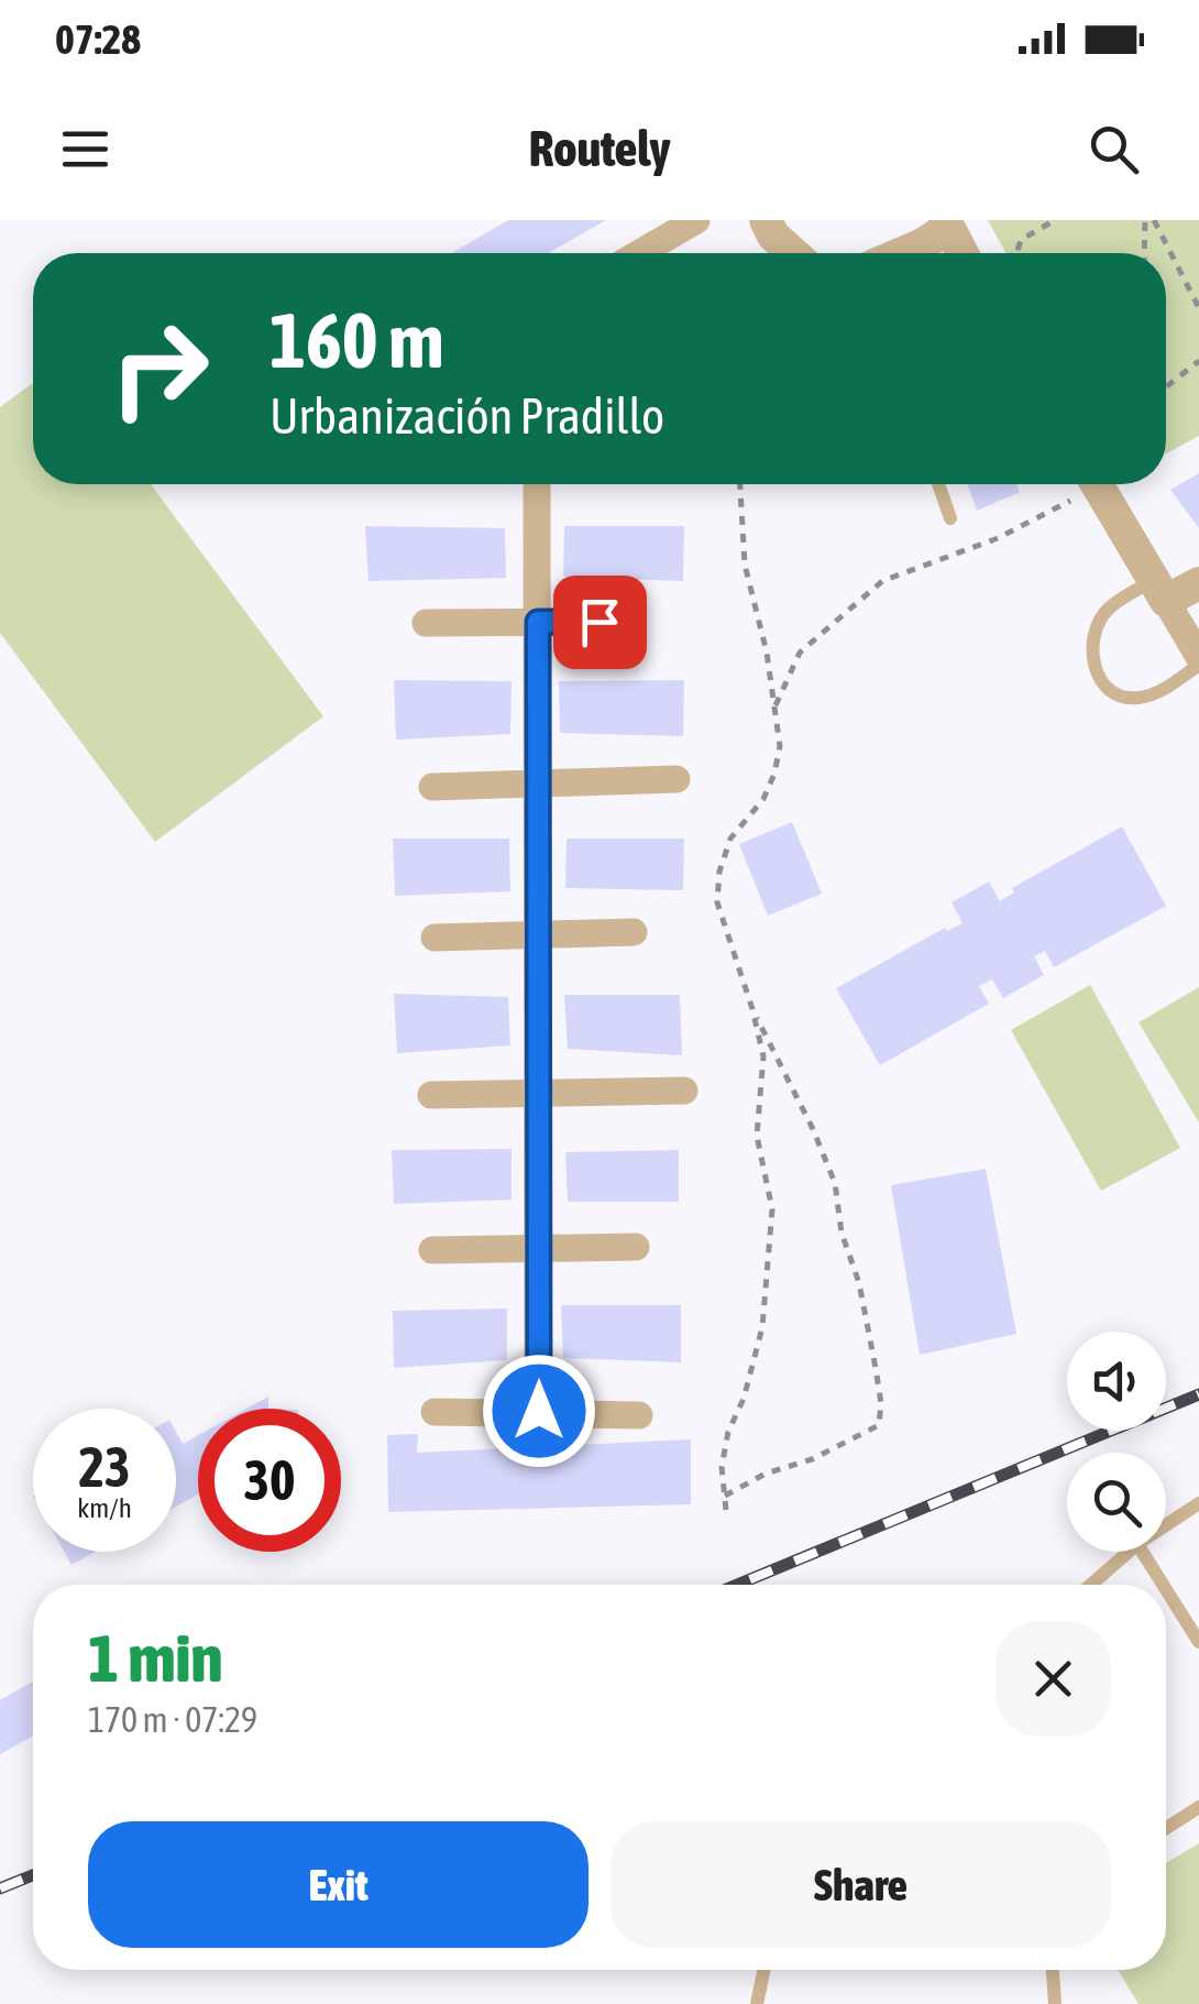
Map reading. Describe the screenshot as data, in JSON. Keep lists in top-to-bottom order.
{
  "page": {
    "status": "07:28",
    "header": "Routely",
    "turn": ["160 m", "Urbanización Pradillo"],
    "speed": "23 km/h",
    "limit": "30",
    "heading": ["1 min", "170 m · 07:29"],
    "buttons": ["Exit", "Share"]
  }
}
